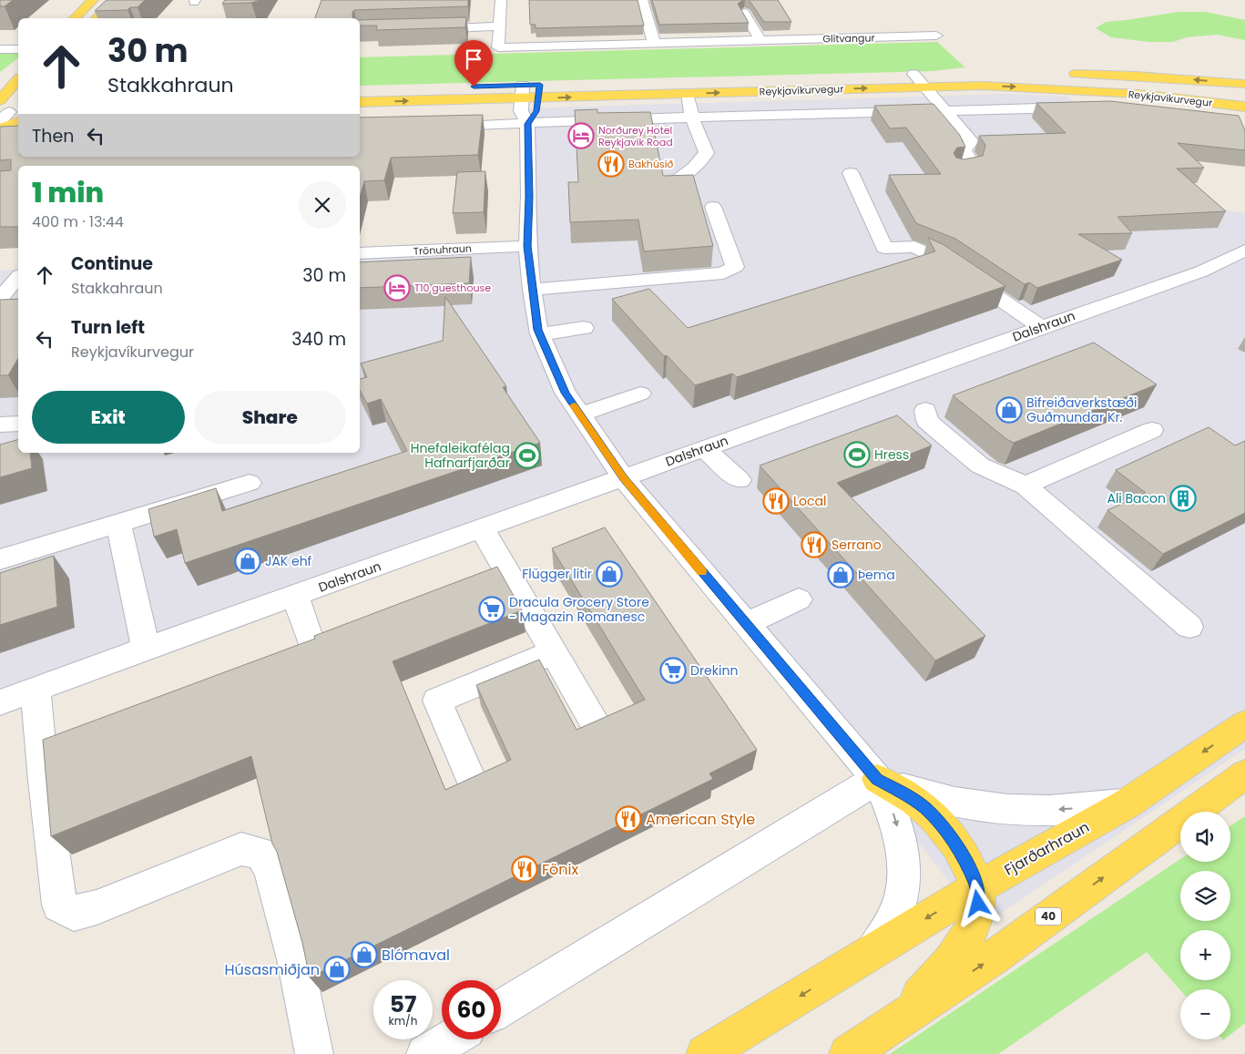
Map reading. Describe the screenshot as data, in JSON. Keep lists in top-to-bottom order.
{
  "streets": {
    "main road": ["Reykjavíkurvegur", "Fjarðarhraun", "40"],
    "street": ["Glitvangur", "Trönuhraun", "Dalshraun"]
  },
  "places": {
    "hotel": ["Norðurey Hotel Reykjavík Road", "T10 guesthouse"],
    "restaurant": [
      "Bakhúsið",
      "Local",
      "Serrano",
      "American Style",
      "Fönix"
    ],
    "shop": [
      "Bifreiðaverkstæði Guðmundar Kr.",
      "JAK ehf",
      "Flügger litir",
      "Þema",
      "Blómaval",
      "Húsasmiðjan"
    ],
    "sports": ["Hress", "Hnefaleikafélag Hafnarfjarðar"],
    "building": ["Ali Bacon"],
    "supermarket": ["Dracula Grocery Store - Magazin Romanesc", "Drekinn"]
  },
  "page": {
    "turn": ["30 m", "Stakkahraun"],
    "then": "Then",
    "heading": ["1 min", "400 m · 13:44"],
    "list": [
      {
        "name": "Continue",
        "note": "Stakkahraun",
        "value": "30 m"
      },
      {
        "name": "Turn left",
        "note": "Reykjavíkurvegur",
        "value": "340 m"
      }
    ],
    "buttons": ["Exit", "Share"],
    "map_buttons": ["+", "−"],
    "speed": "57 km/h",
    "limit": "60"
  }
}
